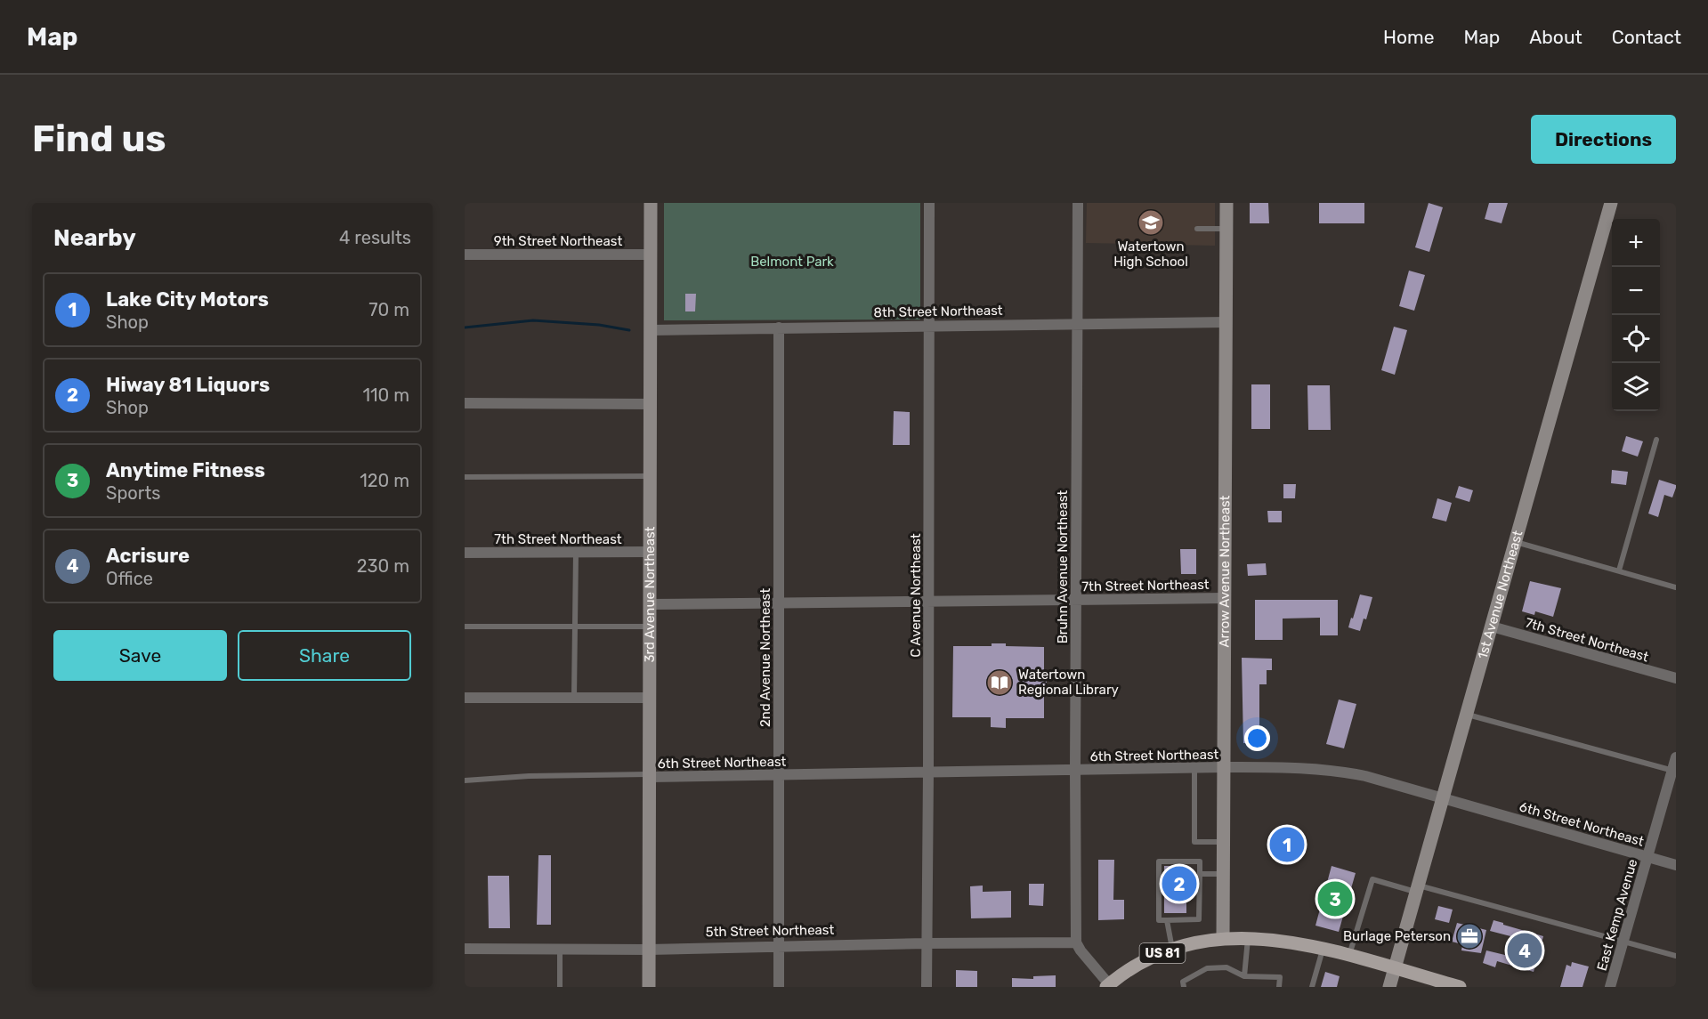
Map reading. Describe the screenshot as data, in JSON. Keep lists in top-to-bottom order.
{
  "streets": {
    "main road": ["US 81"],
    "street": [
      "9th Street Northeast",
      "8th Street Northeast",
      "7th Street Northeast",
      "Bruhn Avenue Northeast",
      "Arrow Avenue Northeast",
      "3rd Avenue Northeast",
      "C Avenue Northeast",
      "1st Avenue Northeast",
      "2nd Avenue Northeast",
      "6th Street Northeast",
      "East Kemp Avenue",
      "5th Street Northeast"
    ]
  },
  "crossings": [
    ["9th Street Northeast", "3rd Avenue Northeast"],
    ["8th Street Northeast", "Bruhn Avenue Northeast"],
    ["8th Street Northeast", "Arrow Avenue Northeast"],
    ["8th Street Northeast", "3rd Avenue Northeast"],
    ["8th Street Northeast", "C Avenue Northeast"],
    ["8th Street Northeast", "2nd Avenue Northeast"],
    ["7th Street Northeast", "Bruhn Avenue Northeast"],
    ["7th Street Northeast", "Arrow Avenue Northeast"],
    ["7th Street Northeast", "3rd Avenue Northeast"],
    ["7th Street Northeast", "C Avenue Northeast"],
    ["7th Street Northeast", "1st Avenue Northeast"],
    ["7th Street Northeast", "2nd Avenue Northeast"],
    ["Bruhn Avenue Northeast", "6th Street Northeast"],
    ["Bruhn Avenue Northeast", "5th Street Northeast"],
    ["Arrow Avenue Northeast", "6th Street Northeast"],
    ["Arrow Avenue Northeast", "US 81"],
    ["3rd Avenue Northeast", "6th Street Northeast"],
    ["3rd Avenue Northeast", "5th Street Northeast"],
    ["C Avenue Northeast", "6th Street Northeast"],
    ["C Avenue Northeast", "5th Street Northeast"],
    ["1st Avenue Northeast", "6th Street Northeast"],
    ["1st Avenue Northeast", "US 81"],
    ["2nd Avenue Northeast", "6th Street Northeast"],
    ["2nd Avenue Northeast", "5th Street Northeast"],
    ["6th Street Northeast", "East Kemp Avenue"]
  ],
  "parks": ["Belmont Park"],
  "places": {
    "school or university": ["Watertown High School"],
    "library": ["Watertown Regional Library"],
    "office": ["Burlage Peterson"]
  },
  "page": {
    "header": "Map",
    "nav": [
      "Home",
      "Map",
      "About",
      "Contact"
    ],
    "buttons": [
      "Directions",
      ["Save", "Share"]
    ],
    "title": "Find us",
    "heading": ["Nearby", "4 results"],
    "map_buttons": ["+", "−"],
    "list": [
      {
        "mark": "1",
        "name": "Lake City Motors",
        "note": "Shop",
        "value": "70 m"
      },
      {
        "mark": "2",
        "name": "Hiway 81 Liquors",
        "note": "Shop",
        "value": "110 m"
      },
      {
        "mark": "3",
        "name": "Anytime Fitness",
        "note": "Sports",
        "value": "120 m"
      },
      {
        "mark": "4",
        "name": "Acrisure",
        "note": "Office",
        "value": "230 m"
      }
    ],
    "pins": [
      "1",
      "2",
      "3",
      "4"
    ]
  }
}
